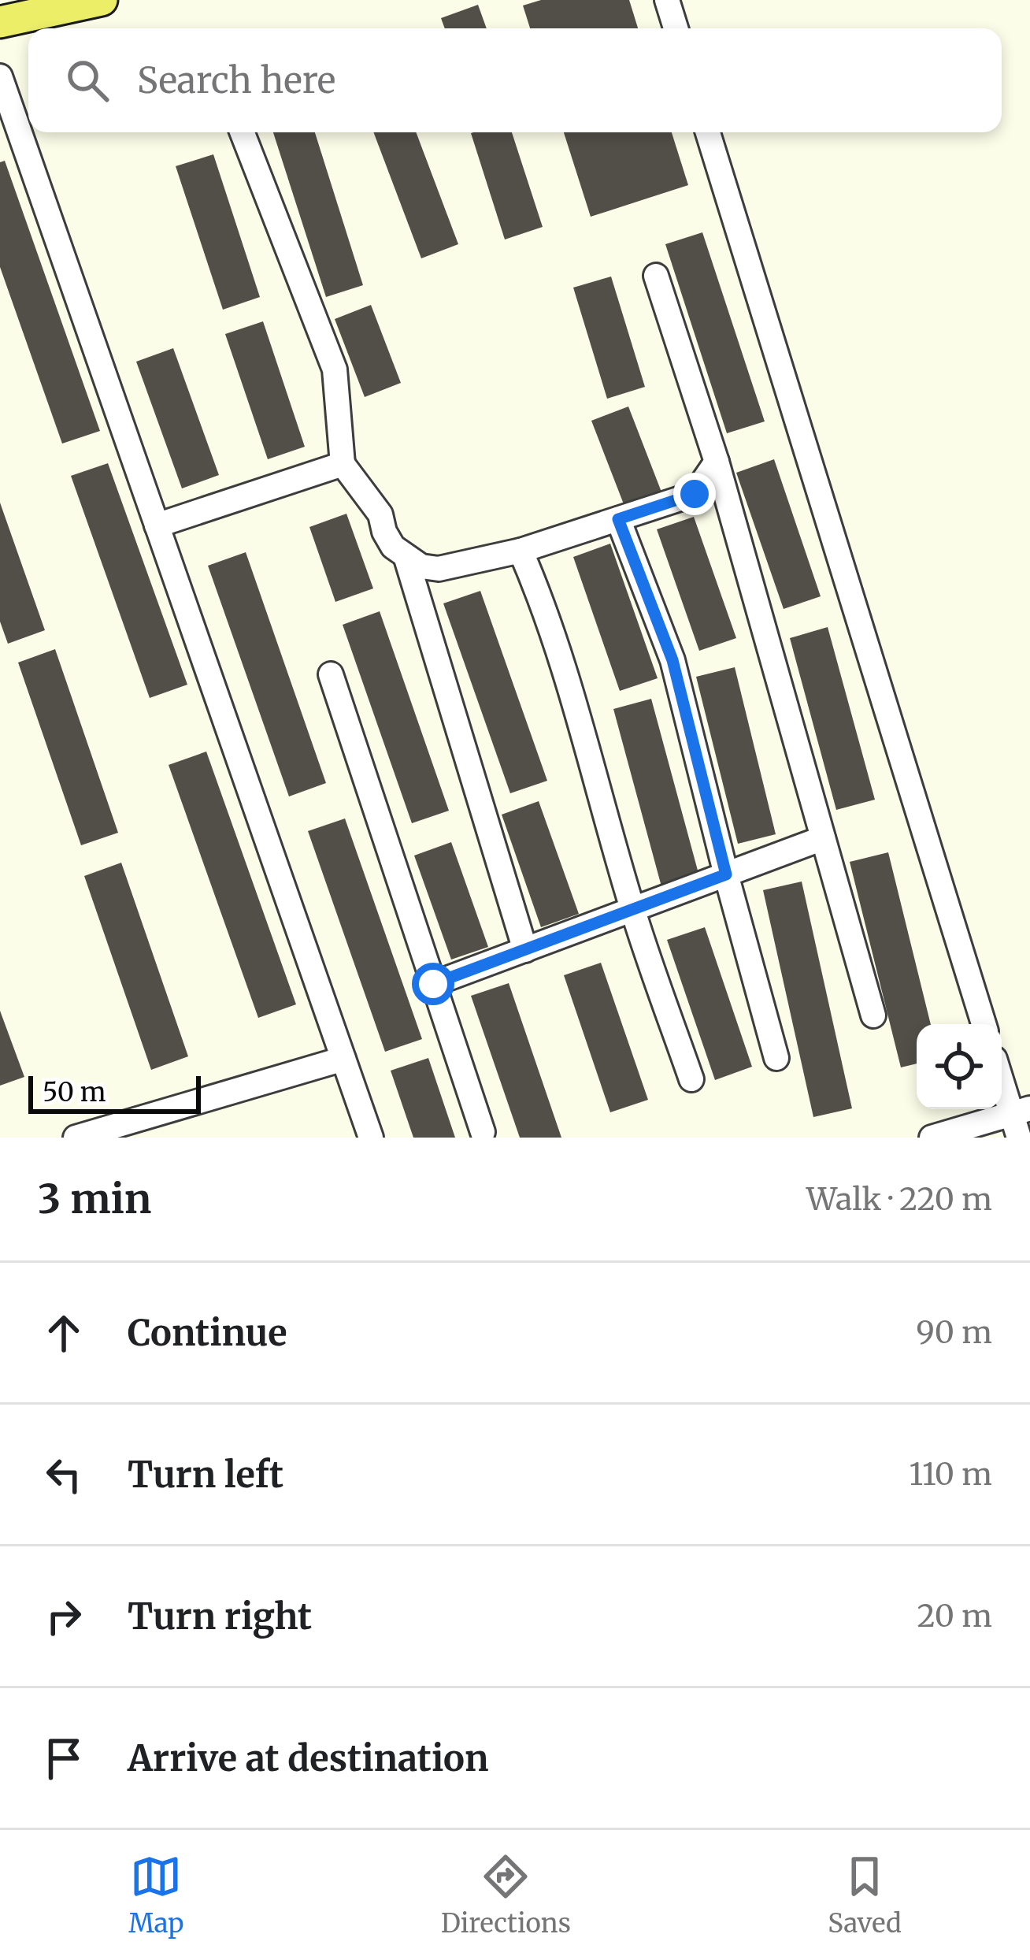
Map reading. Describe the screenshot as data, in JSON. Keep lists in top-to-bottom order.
{
  "scale_bar": "50 m",
  "page": {
    "search": "Search here",
    "scale": "50 m",
    "heading": ["3 min", "Walk · 220 m"],
    "list": [
      ["Continue", "90 m"],
      ["Turn left", "110 m"],
      ["Turn right", "20 m"],
      "Arrive at destination"
    ],
    "nav": ["Map", "Directions", "Saved"]
  }
}
